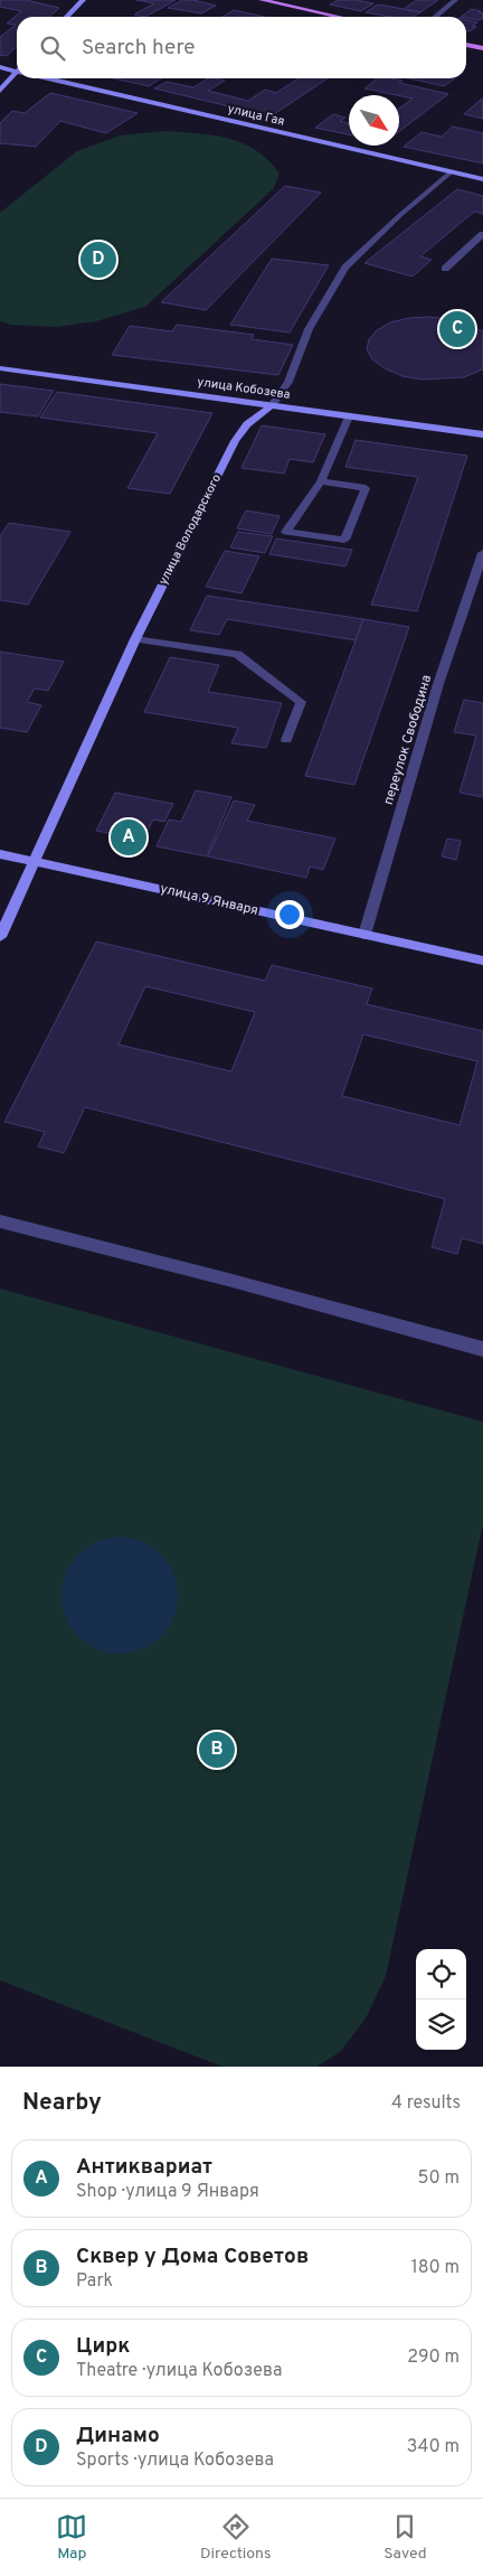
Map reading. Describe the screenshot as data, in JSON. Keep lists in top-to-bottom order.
{
  "streets": {
    "main road": [
      "улица Гая",
      "улица Кобозева",
      "улица Володарского",
      "улица 9 Января"
    ],
    "street": ["переулок Свободина"]
  },
  "crossings": [
    ["улица Гая", "улица Володарского"],
    ["улица Кобозева", "улица Володарского"],
    ["улица Володарского", "улица 9 Января"],
    ["переулок Свободина", "улица 9 Января"]
  ],
  "north": "bottom right",
  "page": {
    "search": "Search here",
    "pins": [
      "D",
      "C",
      "A",
      "B"
    ],
    "heading": ["Nearby", "4 results"],
    "list": [
      {
        "mark": "A",
        "name": "Антиквариат",
        "note": "Shop · улица 9 Января",
        "value": "50 m"
      },
      {
        "mark": "B",
        "name": "Сквер у Дома Советов",
        "note": "Park",
        "value": "180 m"
      },
      {
        "mark": "C",
        "name": "Цирк",
        "note": "Theatre · улица Кобозева",
        "value": "290 m"
      },
      {
        "mark": "D",
        "name": "Динамо",
        "note": "Sports · улица Кобозева",
        "value": "340 m"
      }
    ],
    "nav": ["Map", "Directions", "Saved"]
  }
}
